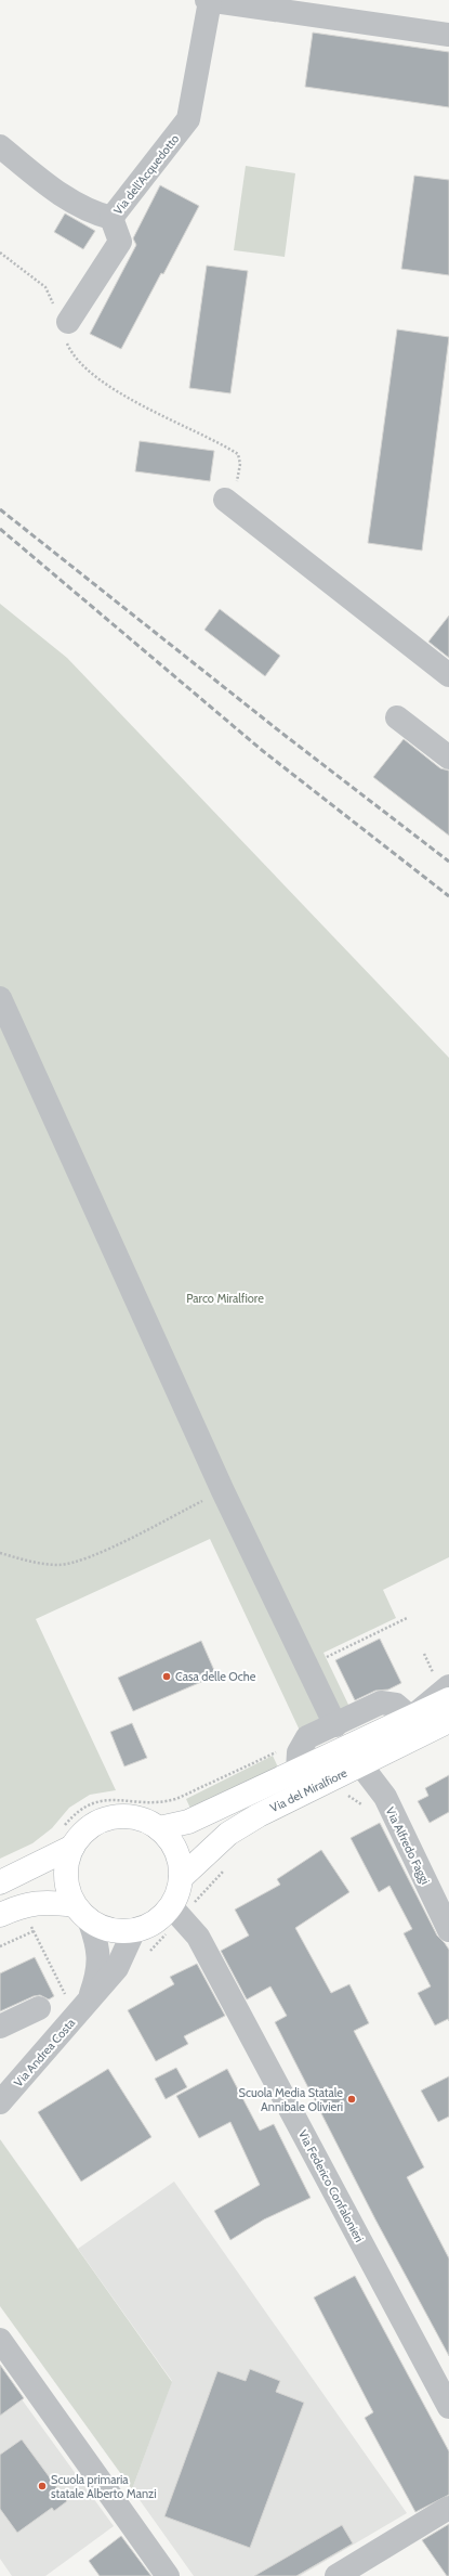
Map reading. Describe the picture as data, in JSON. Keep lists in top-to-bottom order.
{
  "streets": {
    "main road": ["Via del Miralfiore"],
    "street": [
      "Via dell'Acquedotto",
      "Via Alfredo Faggi",
      "Via Andrea Costa",
      "Via Federico Confalonieri"
    ]
  },
  "crossings": [
    ["Via del Miralfiore", "Via Alfredo Faggi"],
    ["Via del Miralfiore", "Via Andrea Costa"],
    ["Via del Miralfiore", "Via Federico Confalonieri"],
    ["Via Andrea Costa", "Via Federico Confalonieri"]
  ],
  "parks": ["Parco Miralfiore"],
  "places": ["Casa delle Oche", "Scuola Media Statale Annibale Olivieri", "Scuola primaria statale Alberto Manzi"]
}
